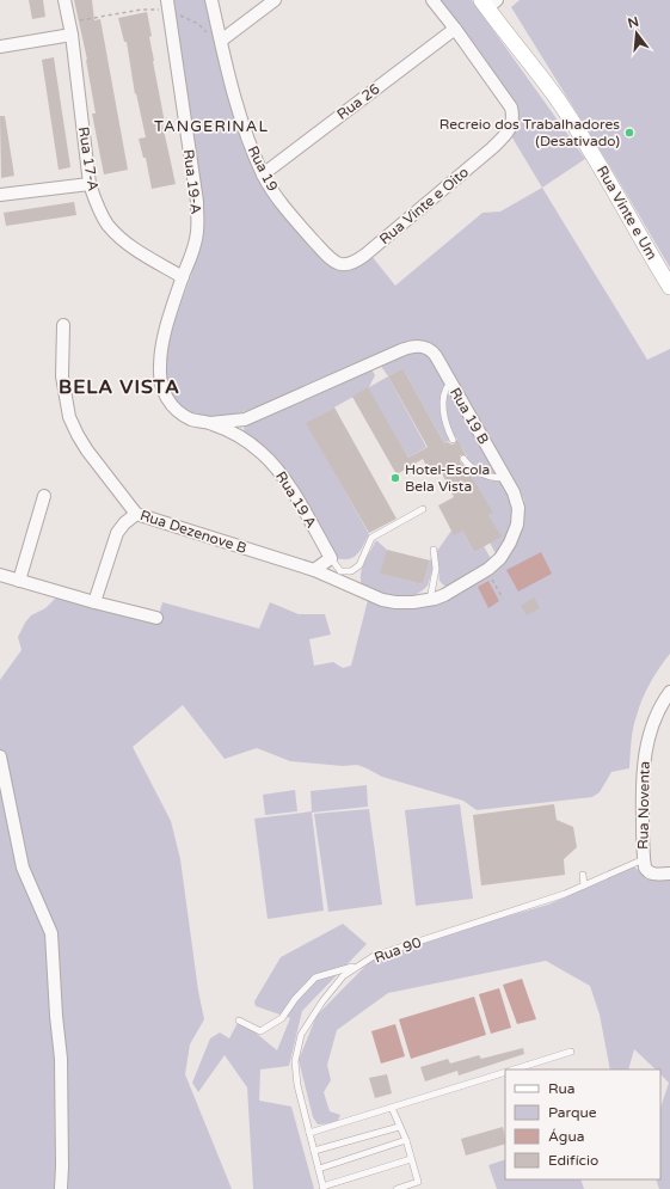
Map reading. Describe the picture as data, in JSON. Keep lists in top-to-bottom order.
{
  "streets": {
    "street": [
      "Rua 26",
      "Rua 17-A",
      "Rua 19",
      "Rua 19-A",
      "Rua Vinte e Oito",
      "Rua Vinte e Um",
      "Rua 19 B",
      "Rua 19 A",
      "Rua Dezenove B",
      "Rua Noventa"
    ],
    "lane": ["Rua 90"]
  },
  "crossings": [
    ["Rua 26", "Rua 19"],
    ["Rua 26", "Rua Vinte e Oito"],
    ["Rua 17-A", "Rua 19-A"],
    ["Rua 19", "Rua Vinte e Oito"],
    ["Rua 19-A", "Rua 19 B"],
    ["Rua 19-A", "Rua 19 A"],
    ["Rua 19 B", "Rua 19 A"],
    ["Rua 19 B", "Rua Dezenove B"],
    ["Rua Noventa", "Rua 90"]
  ],
  "districts": ["TANGERINAL", "BELA VISTA"],
  "places": ["Recreio dos Trabalhadores (Desativado)", "Hotel-Escola Bela Vista"],
  "legend": [
    "Rua",
    "Parque",
    "Água",
    "Edifício"
  ],
  "north": "top"
}
